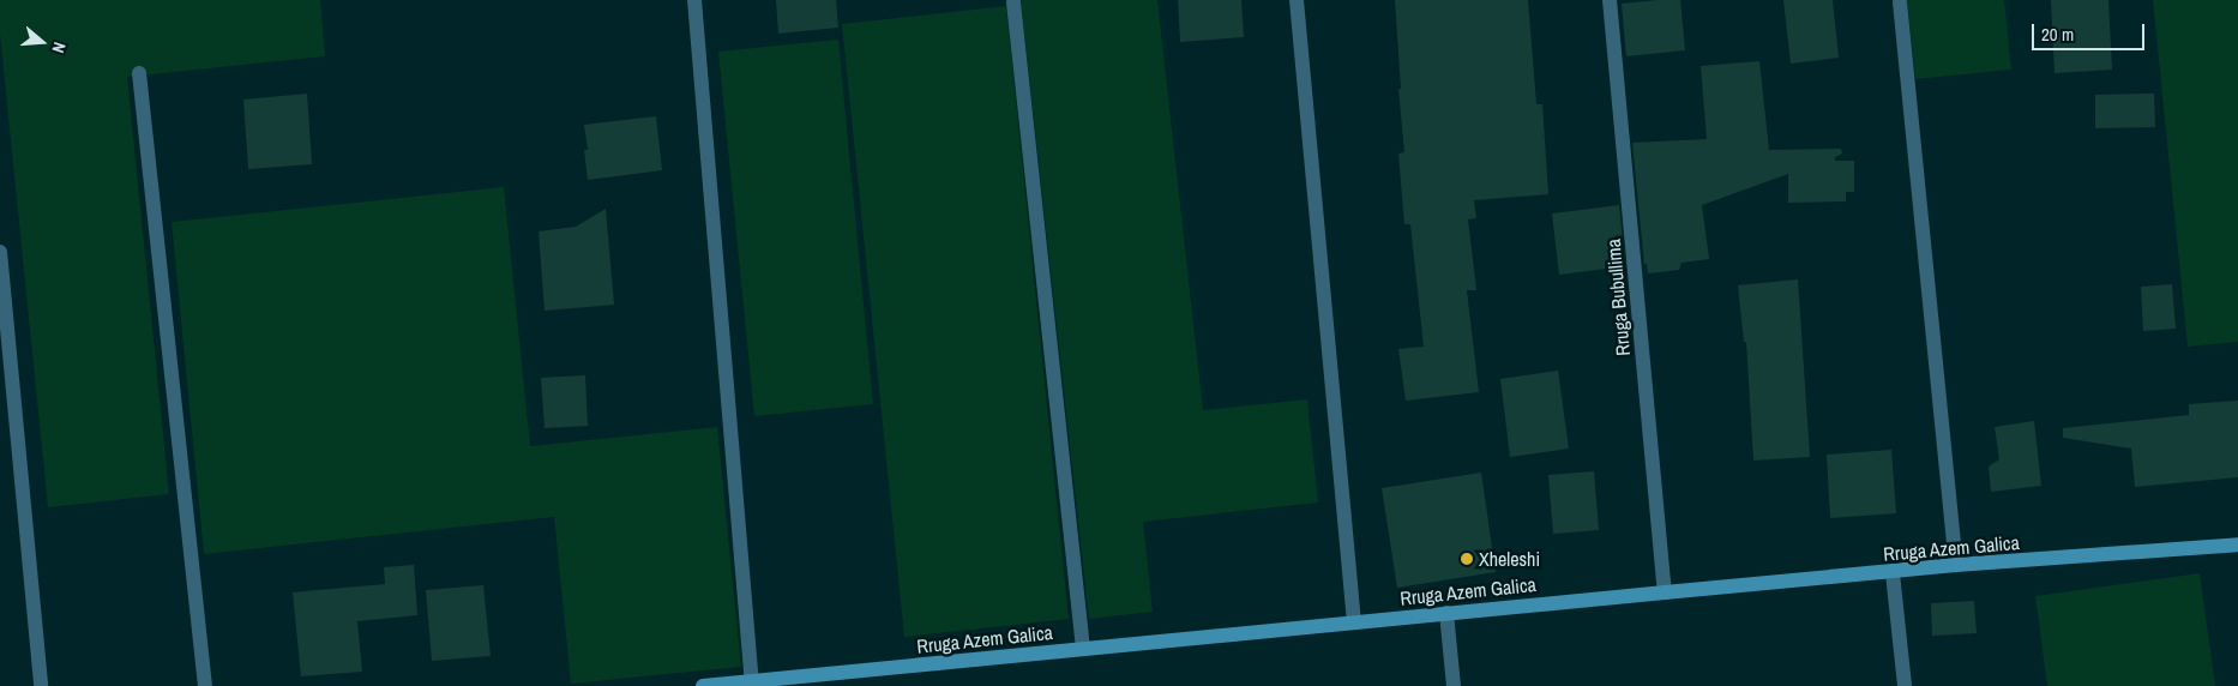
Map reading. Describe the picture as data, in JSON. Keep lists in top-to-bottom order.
{
  "streets": {
    "street": ["Rruga Bubullima", "Rruga Azem Galica"]
  },
  "crossings": [
    ["Rruga Bubullima", "Rruga Azem Galica"]
  ],
  "places": ["Xheleshi"],
  "scale_bar": "20 m",
  "north": "right"
}
